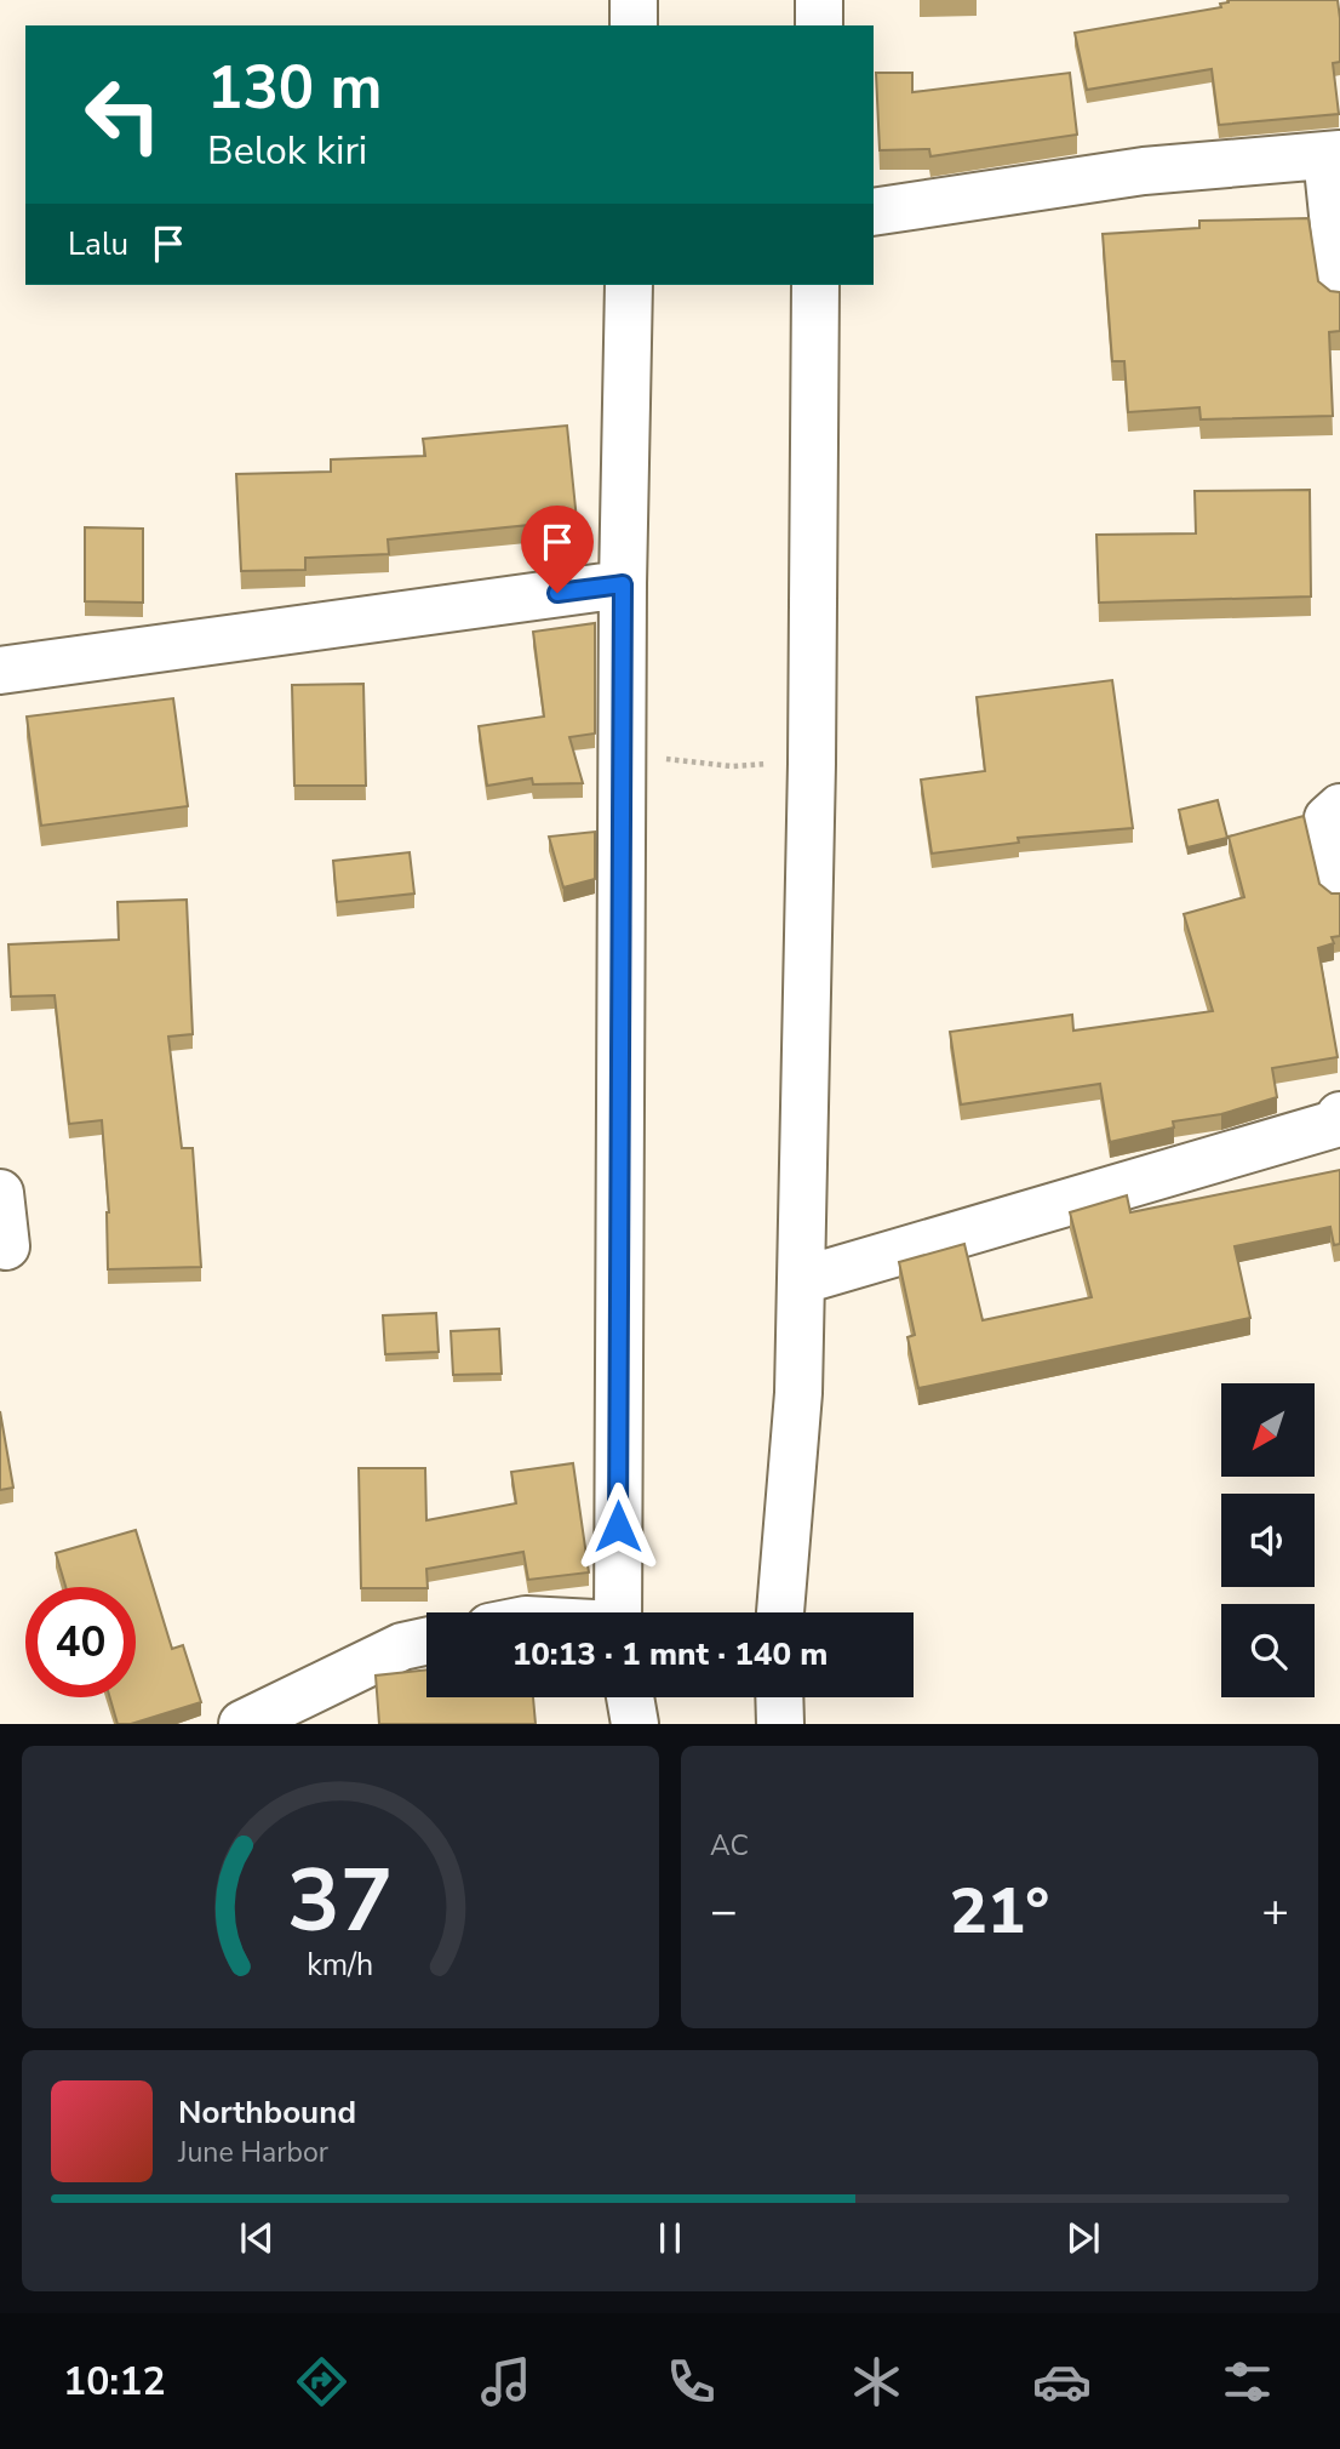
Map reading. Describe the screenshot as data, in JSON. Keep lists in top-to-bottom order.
{
  "north": "bottom left",
  "page": {
    "turn": ["130 m", "Belok kiri"],
    "then": "Lalu",
    "limit": "40",
    "trip": "10:13 · 1 mnt · 140 m",
    "tile": "AC",
    "heat": ["−", "21°", "+"],
    "song": ["Northbound", "June Harbor"],
    "tabs": "10:12",
    "gauge": ["37", "km/h"]
  }
}
